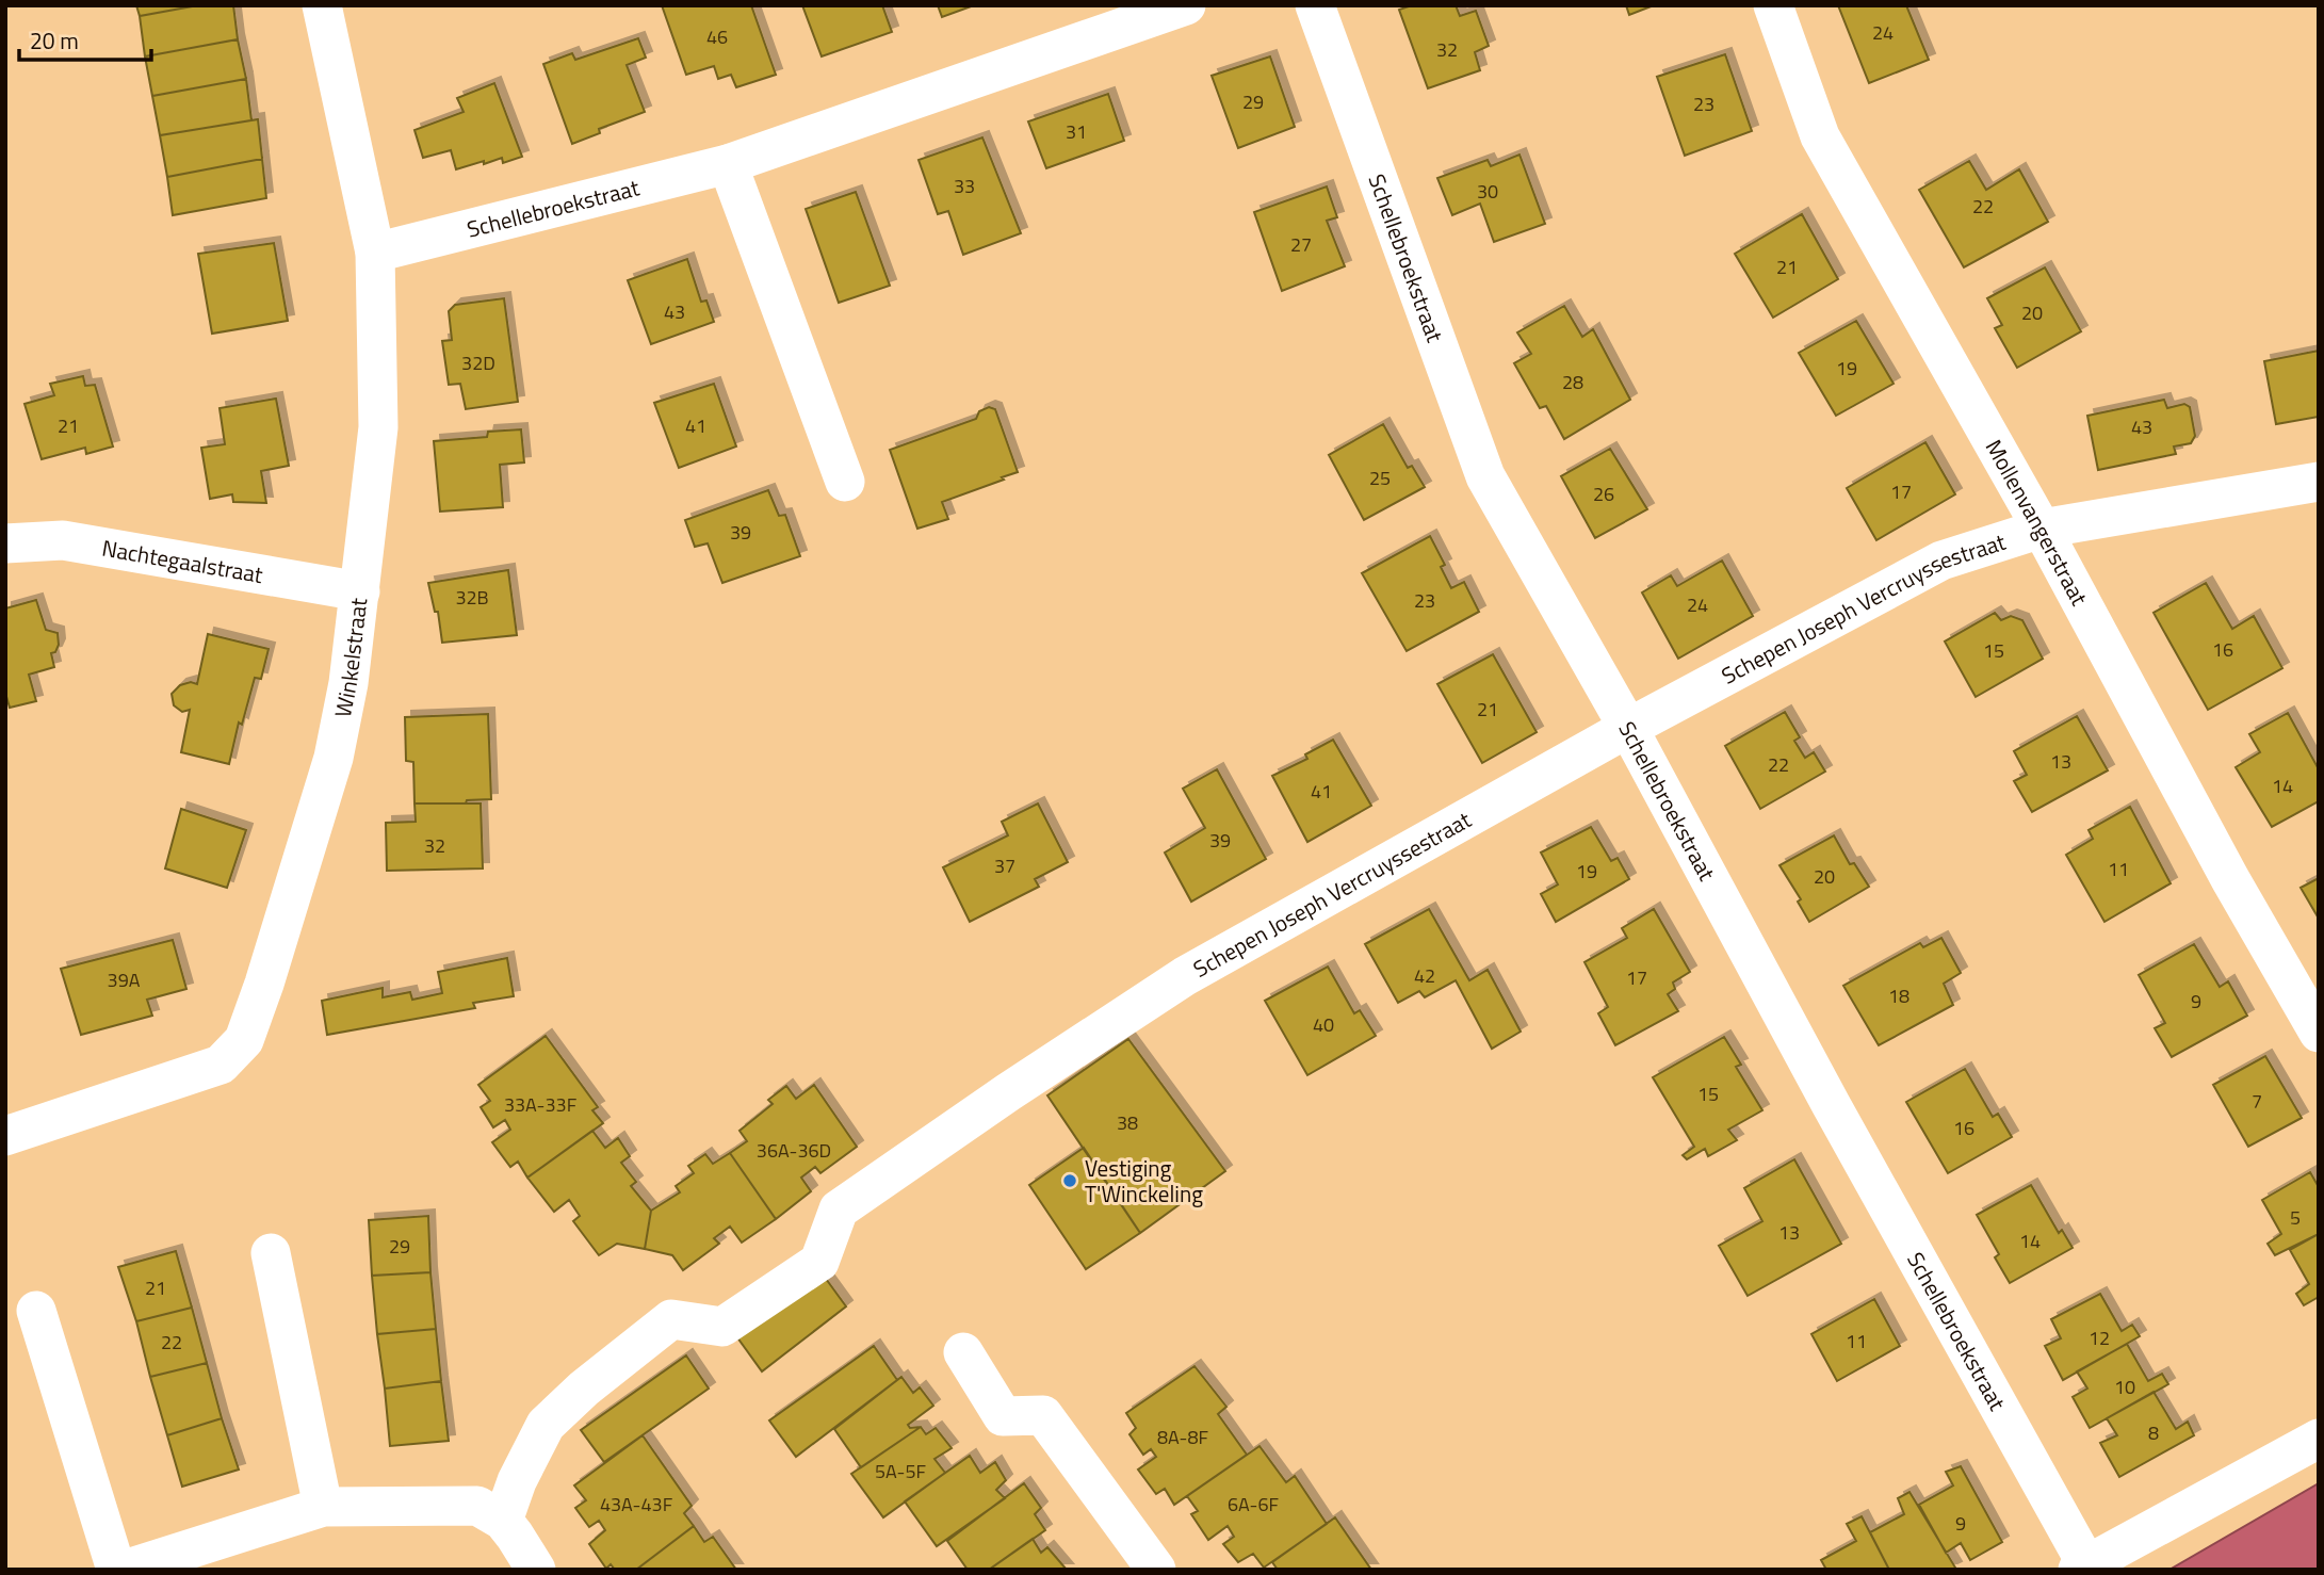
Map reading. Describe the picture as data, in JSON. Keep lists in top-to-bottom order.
{
  "streets": {
    "street": [
      "Schellebroekstraat",
      "Mollenvangerstraat",
      "Nachtegaalstraat",
      "Schepen Joseph Vercruyssestraat",
      "Winkelstraat"
    ]
  },
  "crossings": [
    ["Schellebroekstraat", "Schepen Joseph Vercruyssestraat"],
    ["Schellebroekstraat", "Winkelstraat"],
    ["Mollenvangerstraat", "Schepen Joseph Vercruyssestraat"],
    ["Nachtegaalstraat", "Winkelstraat"]
  ],
  "places": ["Vestiging T'Winckeling"],
  "house_numbers": [
    "24",
    "46",
    "32",
    "29",
    "23",
    "31",
    "33",
    "30",
    "22",
    "27",
    "21",
    "43",
    "20",
    "32D",
    "19",
    "28",
    "21",
    "41",
    "43",
    "25",
    "17",
    "26",
    "39",
    "32B",
    "23",
    "24",
    "16",
    "15",
    "21",
    "13",
    "22",
    "14",
    "41",
    "39",
    "32",
    "37",
    "11",
    "19",
    "20",
    "42",
    "17",
    "39A",
    "18",
    "9",
    "40",
    "15",
    "7",
    "33A-33F",
    "38",
    "16",
    "36A-36D",
    "5",
    "13",
    "14",
    "29",
    "21",
    "12",
    "11",
    "22",
    "10",
    "8",
    "8A-8F",
    "5A-5F",
    "43A-43F",
    "6A-6F",
    "9"
  ],
  "scale_bar": "20 m"
}
